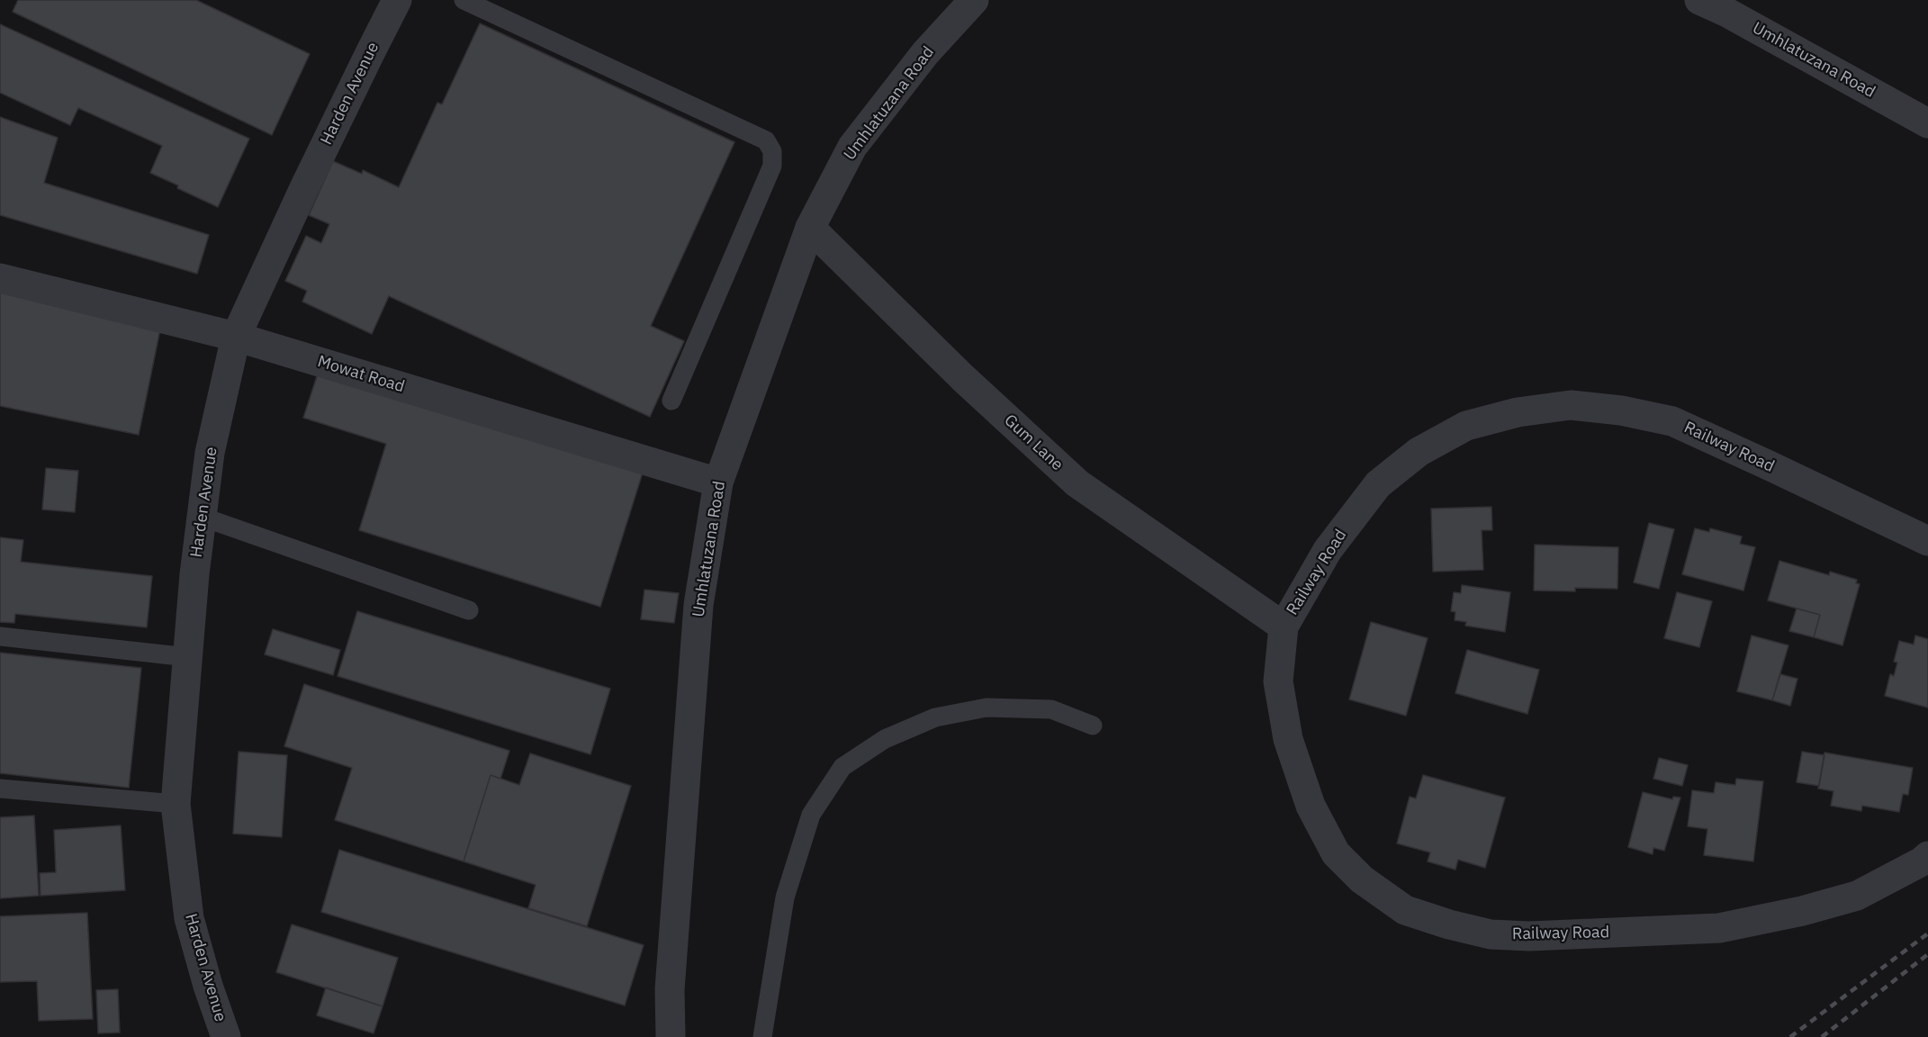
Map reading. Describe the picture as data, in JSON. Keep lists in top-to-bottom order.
{
  "streets": {
    "street": [
      "Umhlatuzana Road",
      "Harden Avenue",
      "Mowat Road",
      "Gum Lane",
      "Railway Road"
    ]
  },
  "crossings": [
    ["Umhlatuzana Road", "Mowat Road"],
    ["Umhlatuzana Road", "Gum Lane"],
    ["Harden Avenue", "Mowat Road"],
    ["Gum Lane", "Railway Road"]
  ]
}
